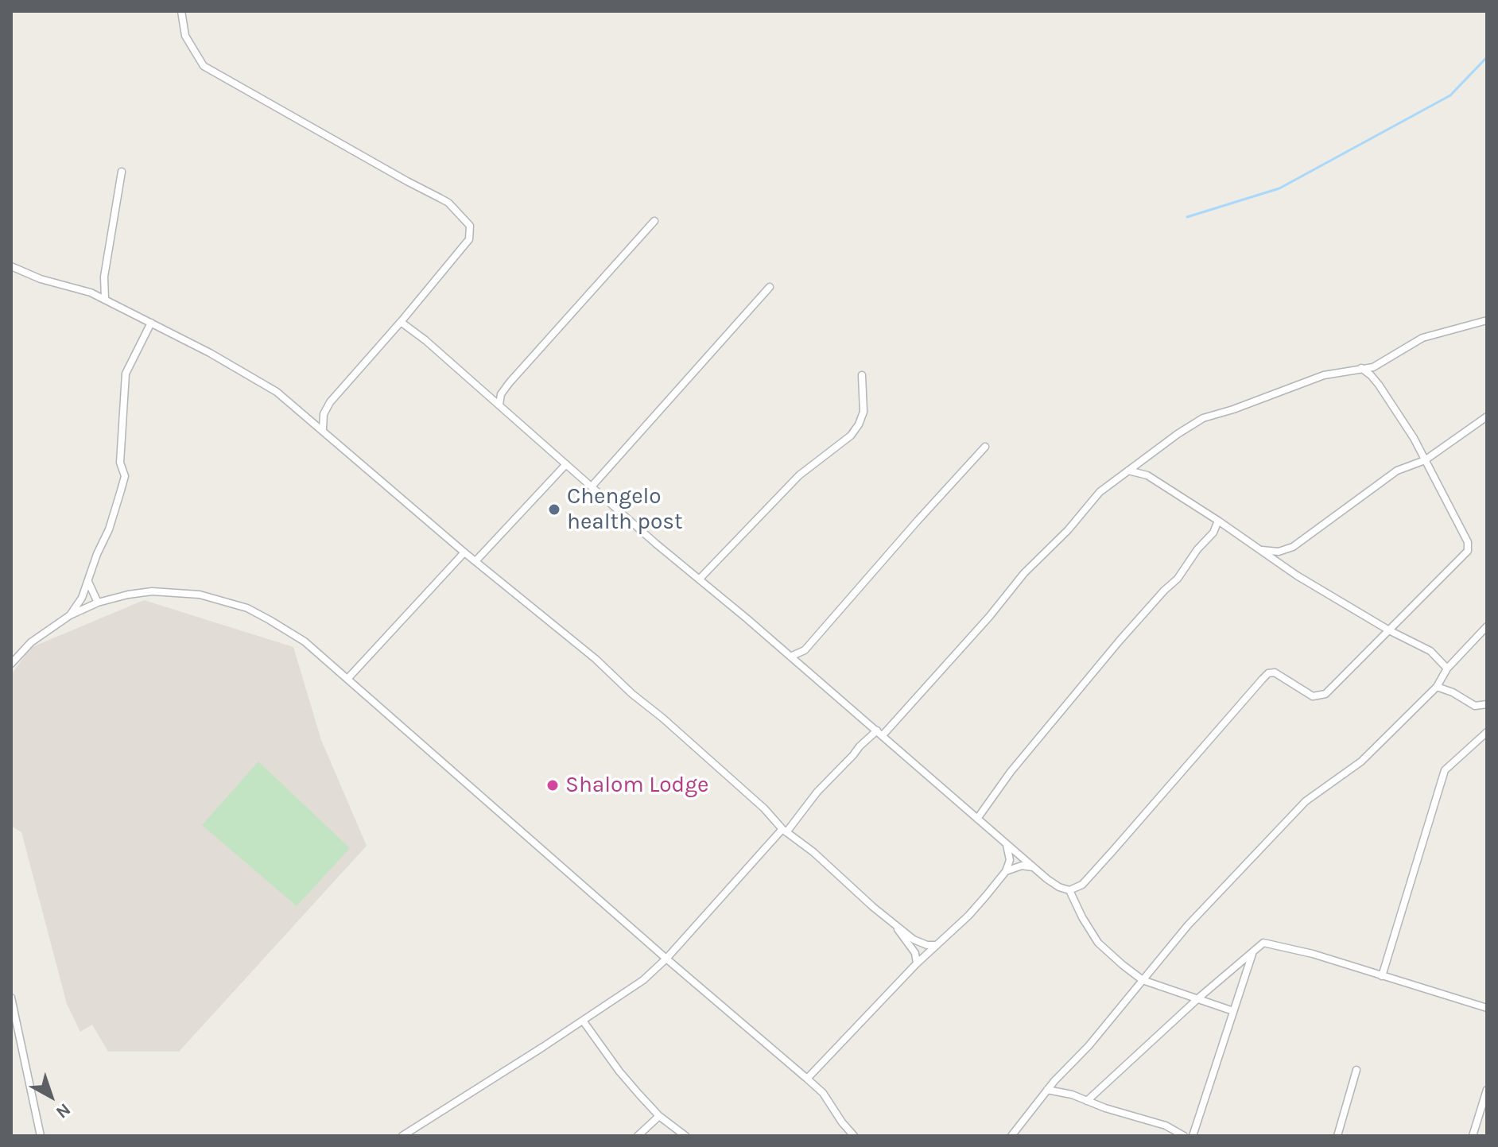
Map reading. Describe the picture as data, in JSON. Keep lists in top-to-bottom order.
{
  "places": ["Chengelo health post", "Shalom Lodge"],
  "north": "bottom right"
}
